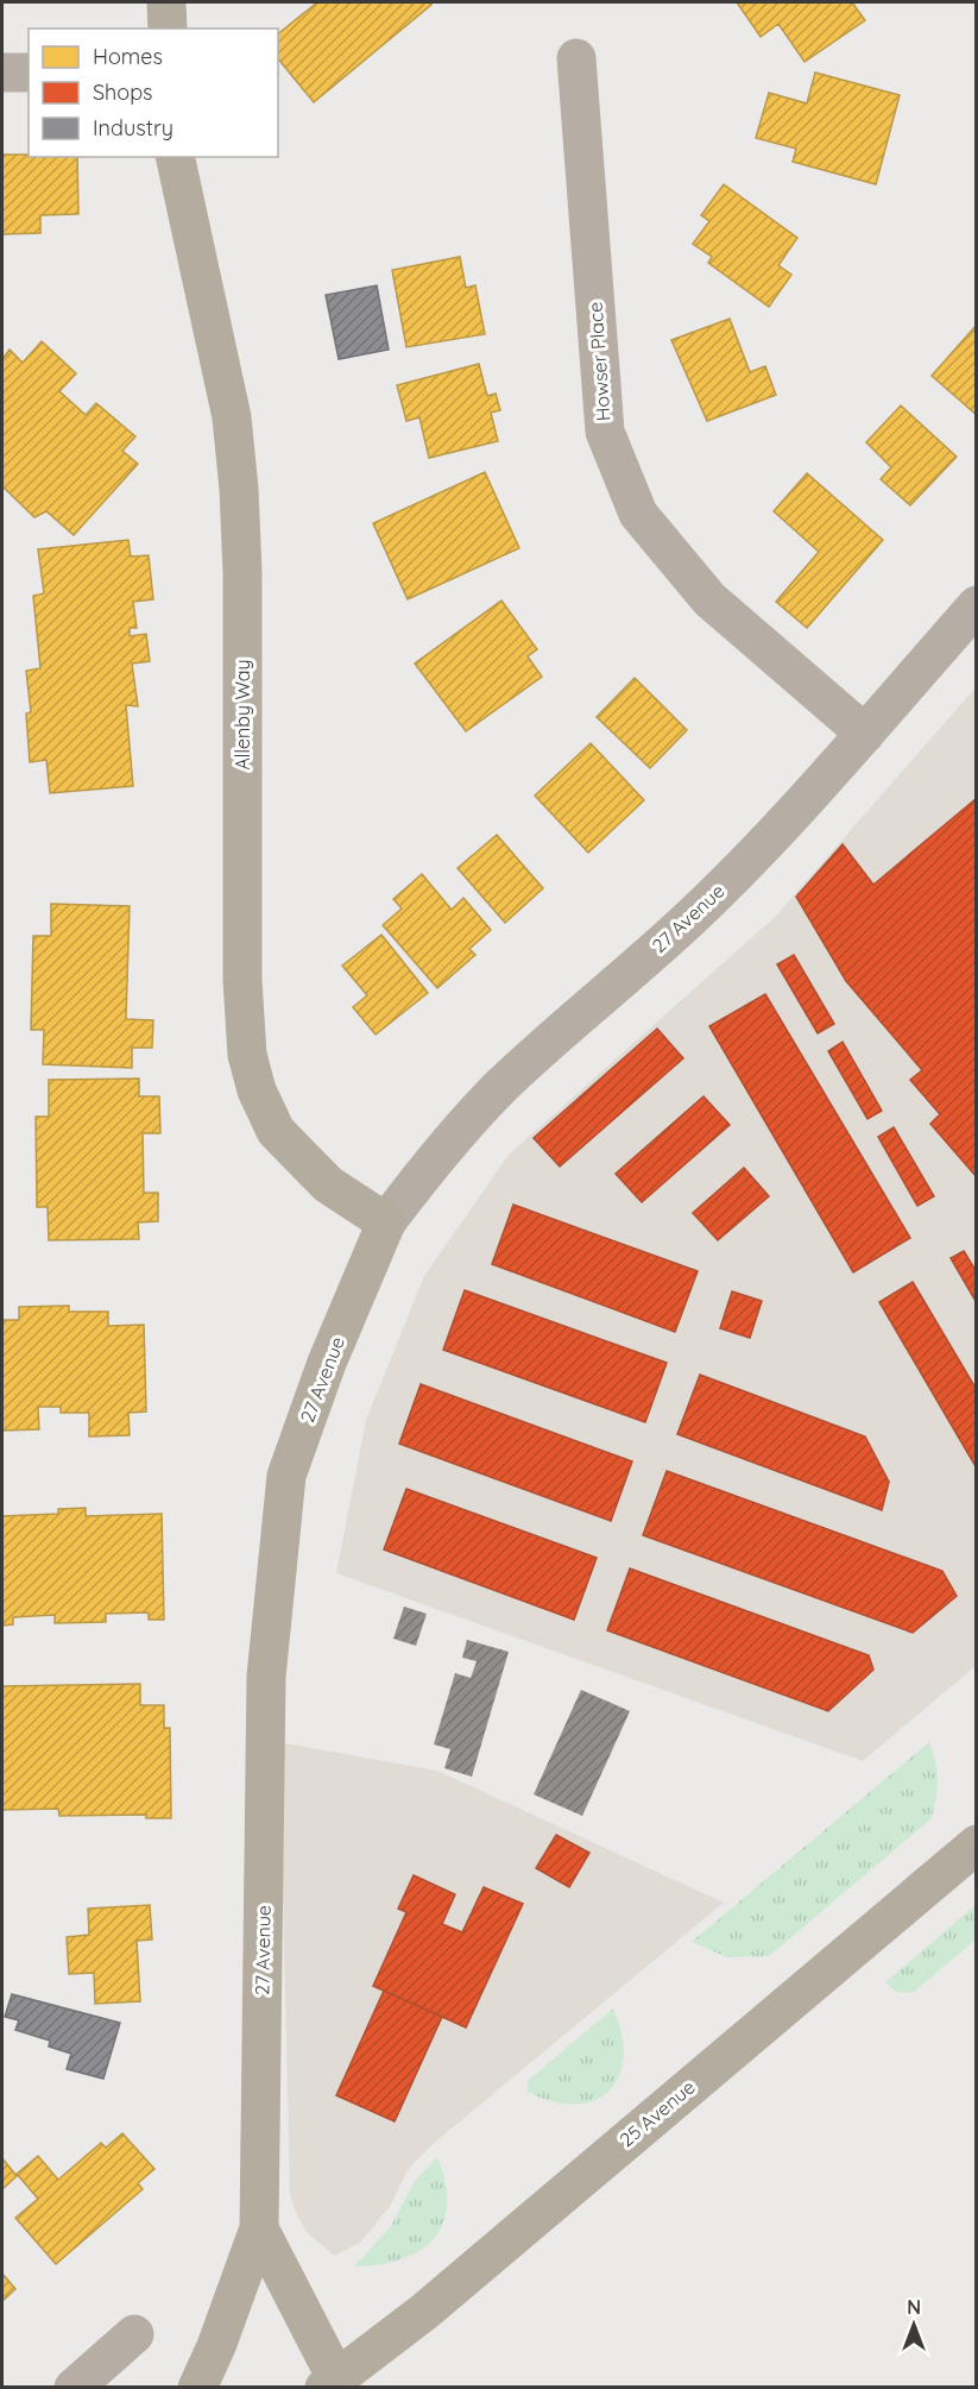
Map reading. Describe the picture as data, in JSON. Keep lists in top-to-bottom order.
{
  "streets": {
    "street": [
      "Howser Place",
      "Allenby Way",
      "27 Avenue",
      "25 Avenue"
    ]
  },
  "crossings": [
    ["Howser Place", "27 Avenue"],
    ["Allenby Way", "27 Avenue"],
    ["27 Avenue", "25 Avenue"]
  ],
  "legend": ["Homes", "Shops", "Industry"],
  "north": "top"
}
